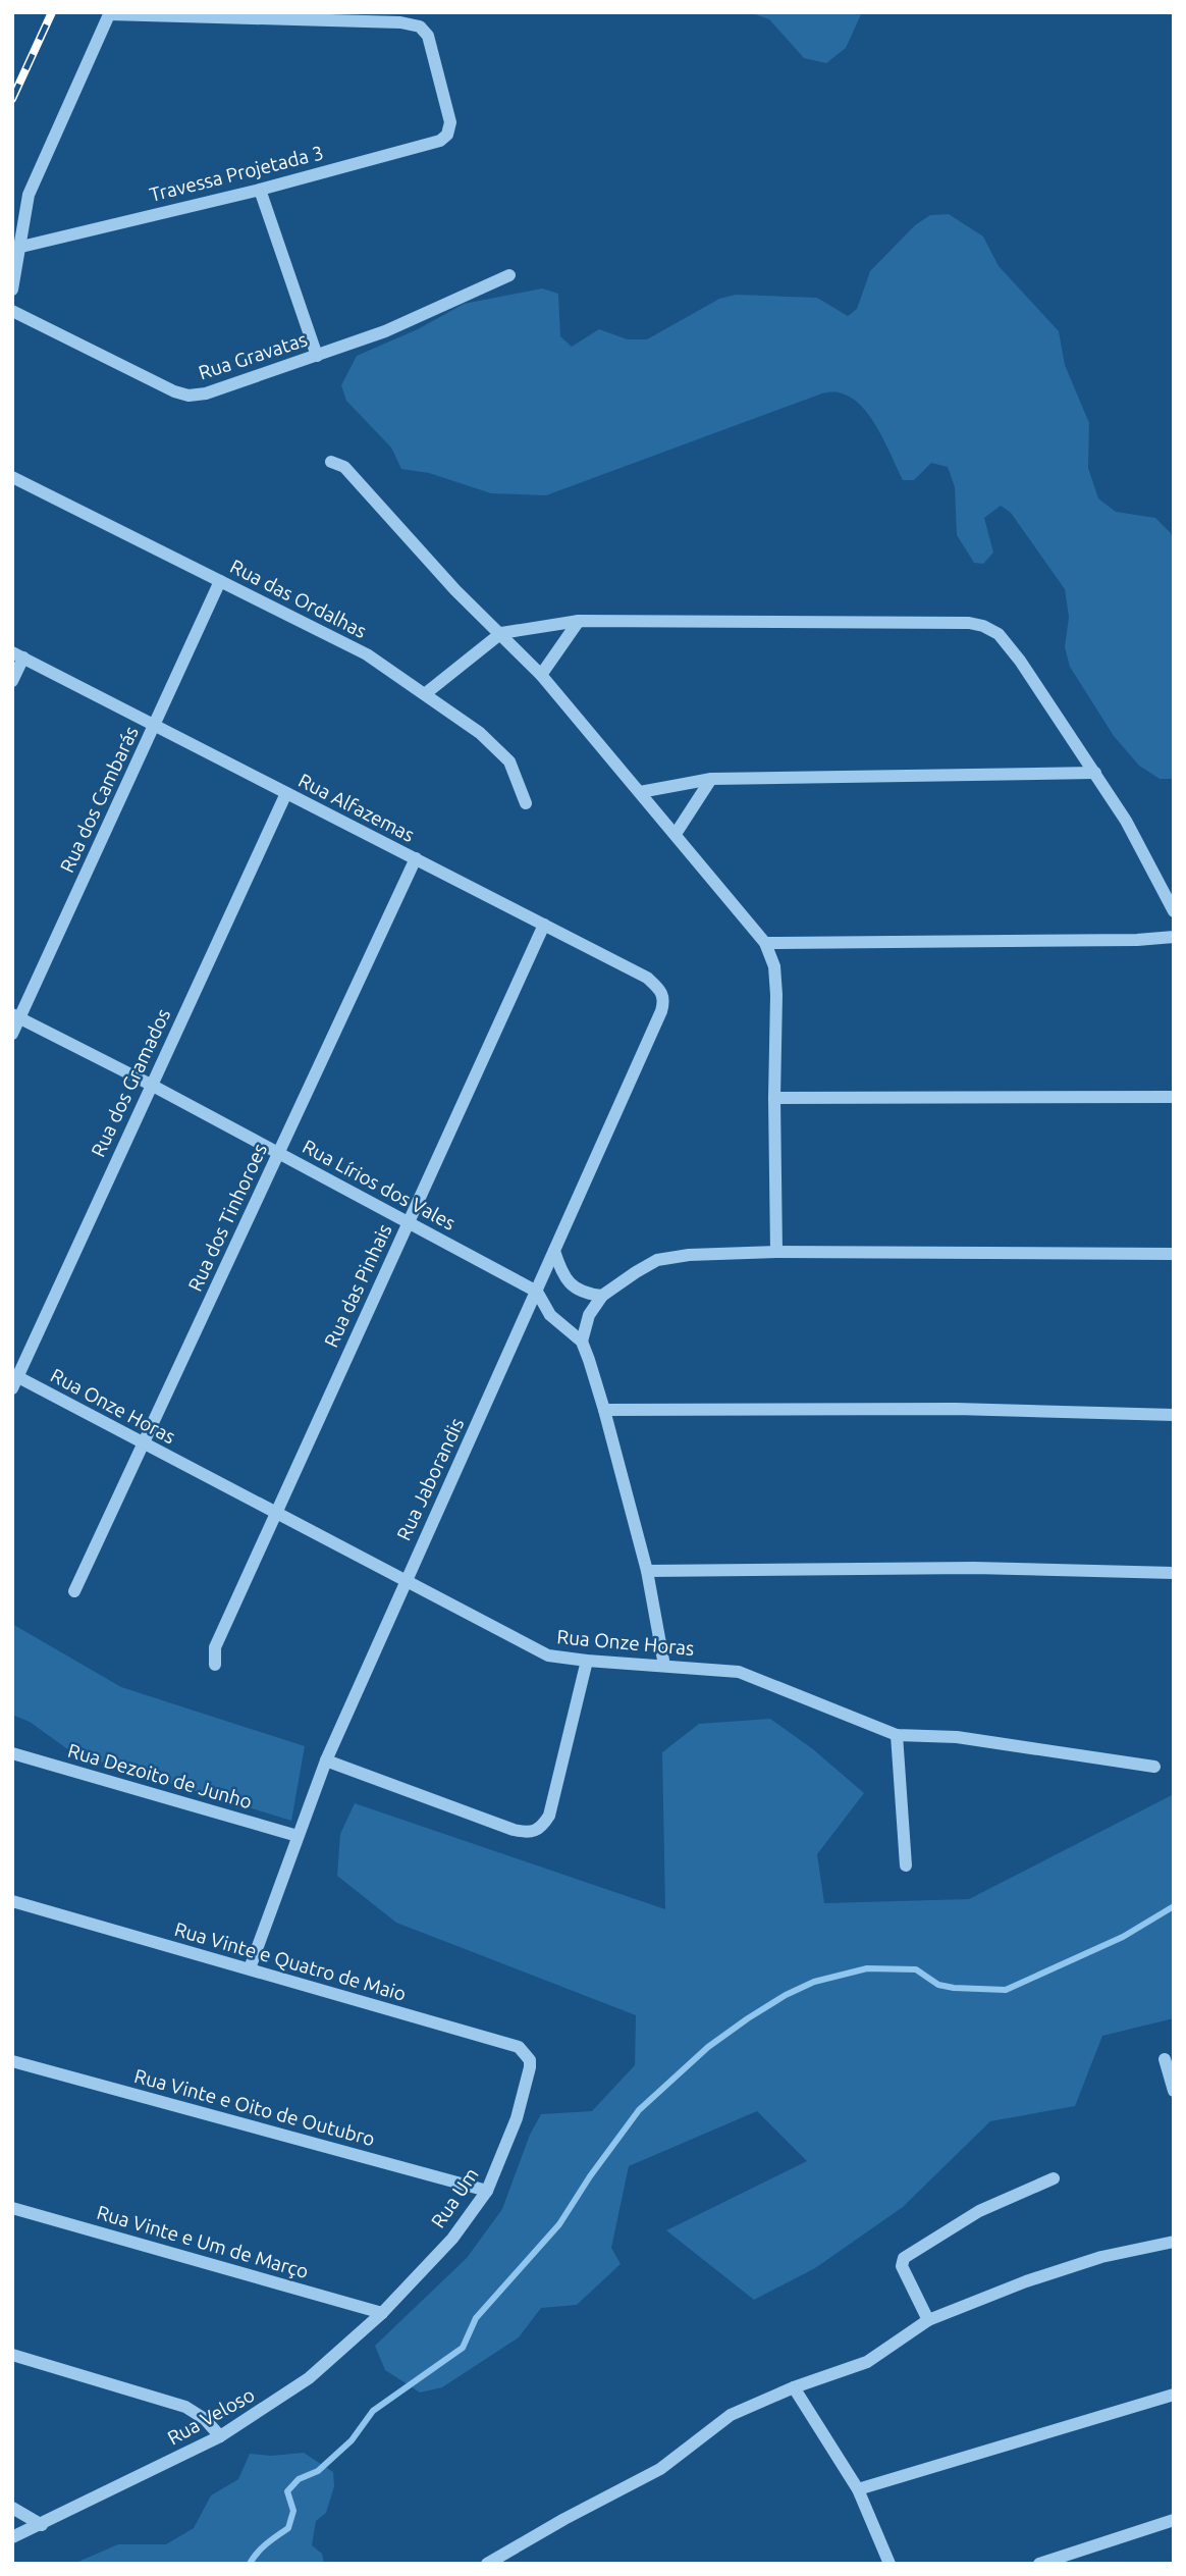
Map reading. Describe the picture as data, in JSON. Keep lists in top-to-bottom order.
{
  "streets": {
    "street": [
      "Travessa Projetada 3",
      "Rua Gravatas",
      "Rua das Ordalhas",
      "Rua dos Cambarás",
      "Rua Alfazemas",
      "Rua dos Gramados",
      "Rua Lírios dos Vales",
      "Rua dos Tinhoroes",
      "Rua das Pinhais",
      "Rua Onze Horas",
      "Rua Jaborandis",
      "Rua Dezoito de Junho",
      "Rua Vinte e Quatro de Maio",
      "Rua Vinte e Oito de Outubro",
      "Rua Um",
      "Rua Vinte e Um de Março",
      "Rua Veloso"
    ]
  },
  "crossings": [
    ["Rua das Ordalhas", "Rua dos Cambarás"],
    ["Rua dos Cambarás", "Rua Alfazemas"],
    ["Rua dos Cambarás", "Rua Lírios dos Vales"],
    ["Rua Alfazemas", "Rua dos Gramados"],
    ["Rua Alfazemas", "Rua dos Tinhoroes"],
    ["Rua Alfazemas", "Rua das Pinhais"],
    ["Rua Alfazemas", "Rua Jaborandis"],
    ["Rua dos Gramados", "Rua Lírios dos Vales"],
    ["Rua dos Gramados", "Rua Onze Horas"],
    ["Rua Lírios dos Vales", "Rua dos Tinhoroes"],
    ["Rua Lírios dos Vales", "Rua das Pinhais"],
    ["Rua Lírios dos Vales", "Rua Jaborandis"],
    ["Rua dos Tinhoroes", "Rua Onze Horas"],
    ["Rua das Pinhais", "Rua Onze Horas"],
    ["Rua Onze Horas", "Rua Jaborandis"],
    ["Rua Jaborandis", "Rua Dezoito de Junho"],
    ["Rua Jaborandis", "Rua Vinte e Quatro de Maio"],
    ["Rua Vinte e Quatro de Maio", "Rua Um"],
    ["Rua Vinte e Oito de Outubro", "Rua Um"],
    ["Rua Um", "Rua Vinte e Um de Março"],
    ["Rua Um", "Rua Veloso"],
    ["Rua Vinte e Um de Março", "Rua Veloso"]
  ]
}
